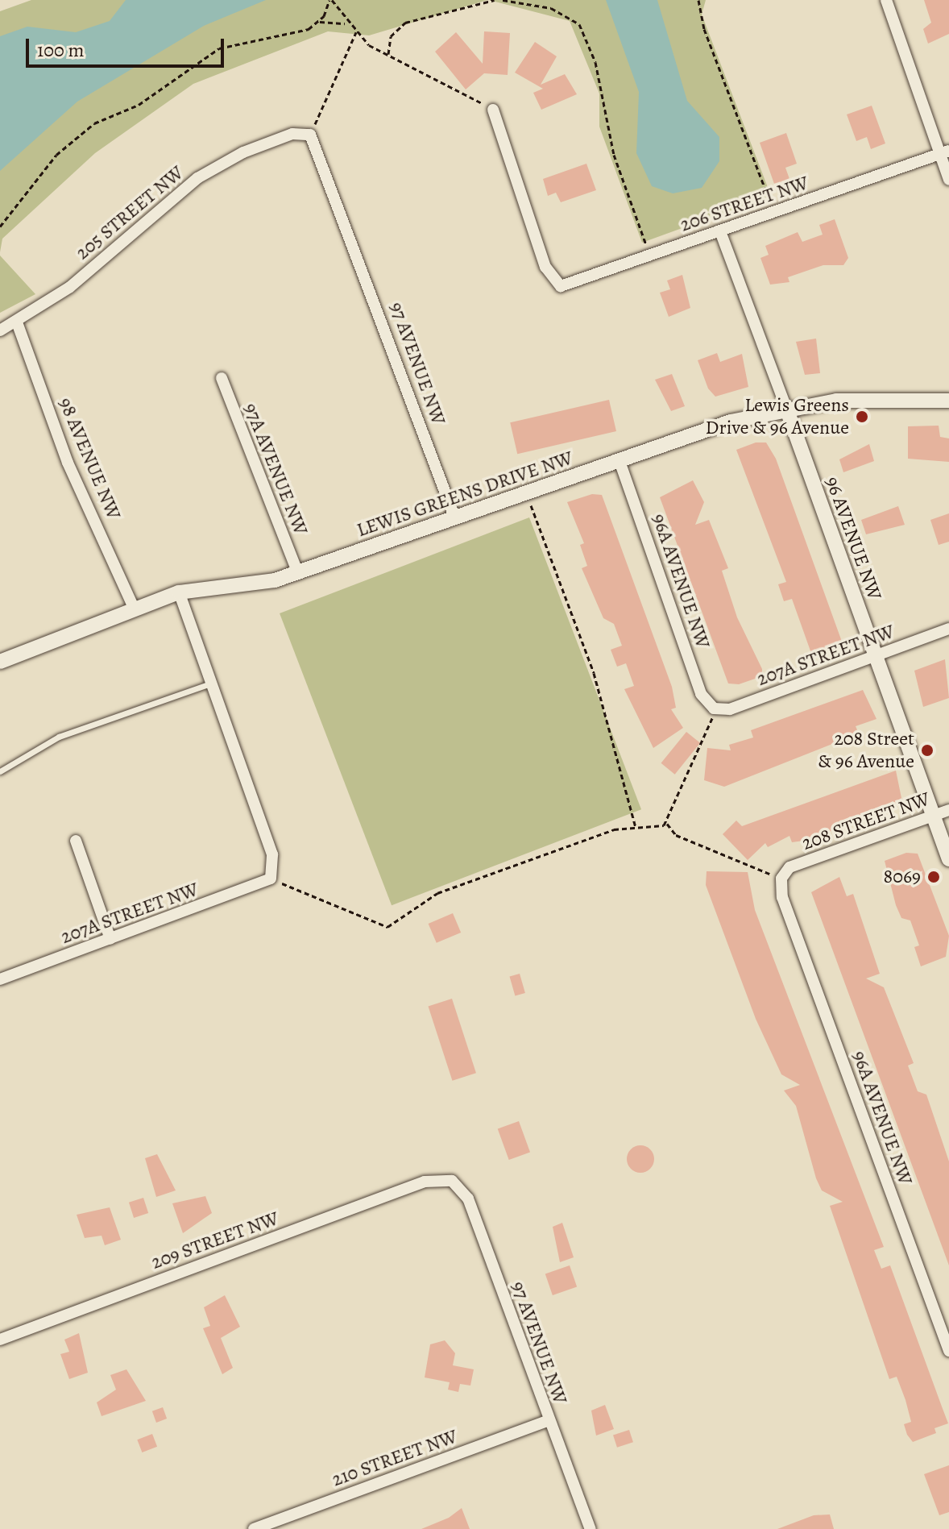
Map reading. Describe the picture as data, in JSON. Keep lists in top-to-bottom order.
{
  "streets": {
    "street": [
      "206 STREET NW",
      "205 STREET NW",
      "97 AVENUE NW",
      "98 AVENUE NW",
      "97A AVENUE NW",
      "LEWIS GREENS DRIVE NW",
      "96 AVENUE NW",
      "96A AVENUE NW",
      "207A STREET NW",
      "208 STREET NW",
      "209 STREET NW",
      "210 STREET NW"
    ]
  },
  "crossings": [
    ["206 STREET NW", "96 AVENUE NW"],
    ["205 STREET NW", "97 AVENUE NW"],
    ["205 STREET NW", "98 AVENUE NW"],
    ["97 AVENUE NW", "LEWIS GREENS DRIVE NW"],
    ["97 AVENUE NW", "209 STREET NW"],
    ["97 AVENUE NW", "210 STREET NW"],
    ["98 AVENUE NW", "LEWIS GREENS DRIVE NW"],
    ["97A AVENUE NW", "LEWIS GREENS DRIVE NW"],
    ["LEWIS GREENS DRIVE NW", "96 AVENUE NW"],
    ["LEWIS GREENS DRIVE NW", "96A AVENUE NW"],
    ["96 AVENUE NW", "207A STREET NW"],
    ["96 AVENUE NW", "208 STREET NW"],
    ["96A AVENUE NW", "207A STREET NW"],
    ["96A AVENUE NW", "208 STREET NW"]
  ],
  "places": ["Lewis Greens Drive & 96 Avenue", "208 Street & 96 Avenue", "8069"],
  "scale_bar": "100 m"
}
